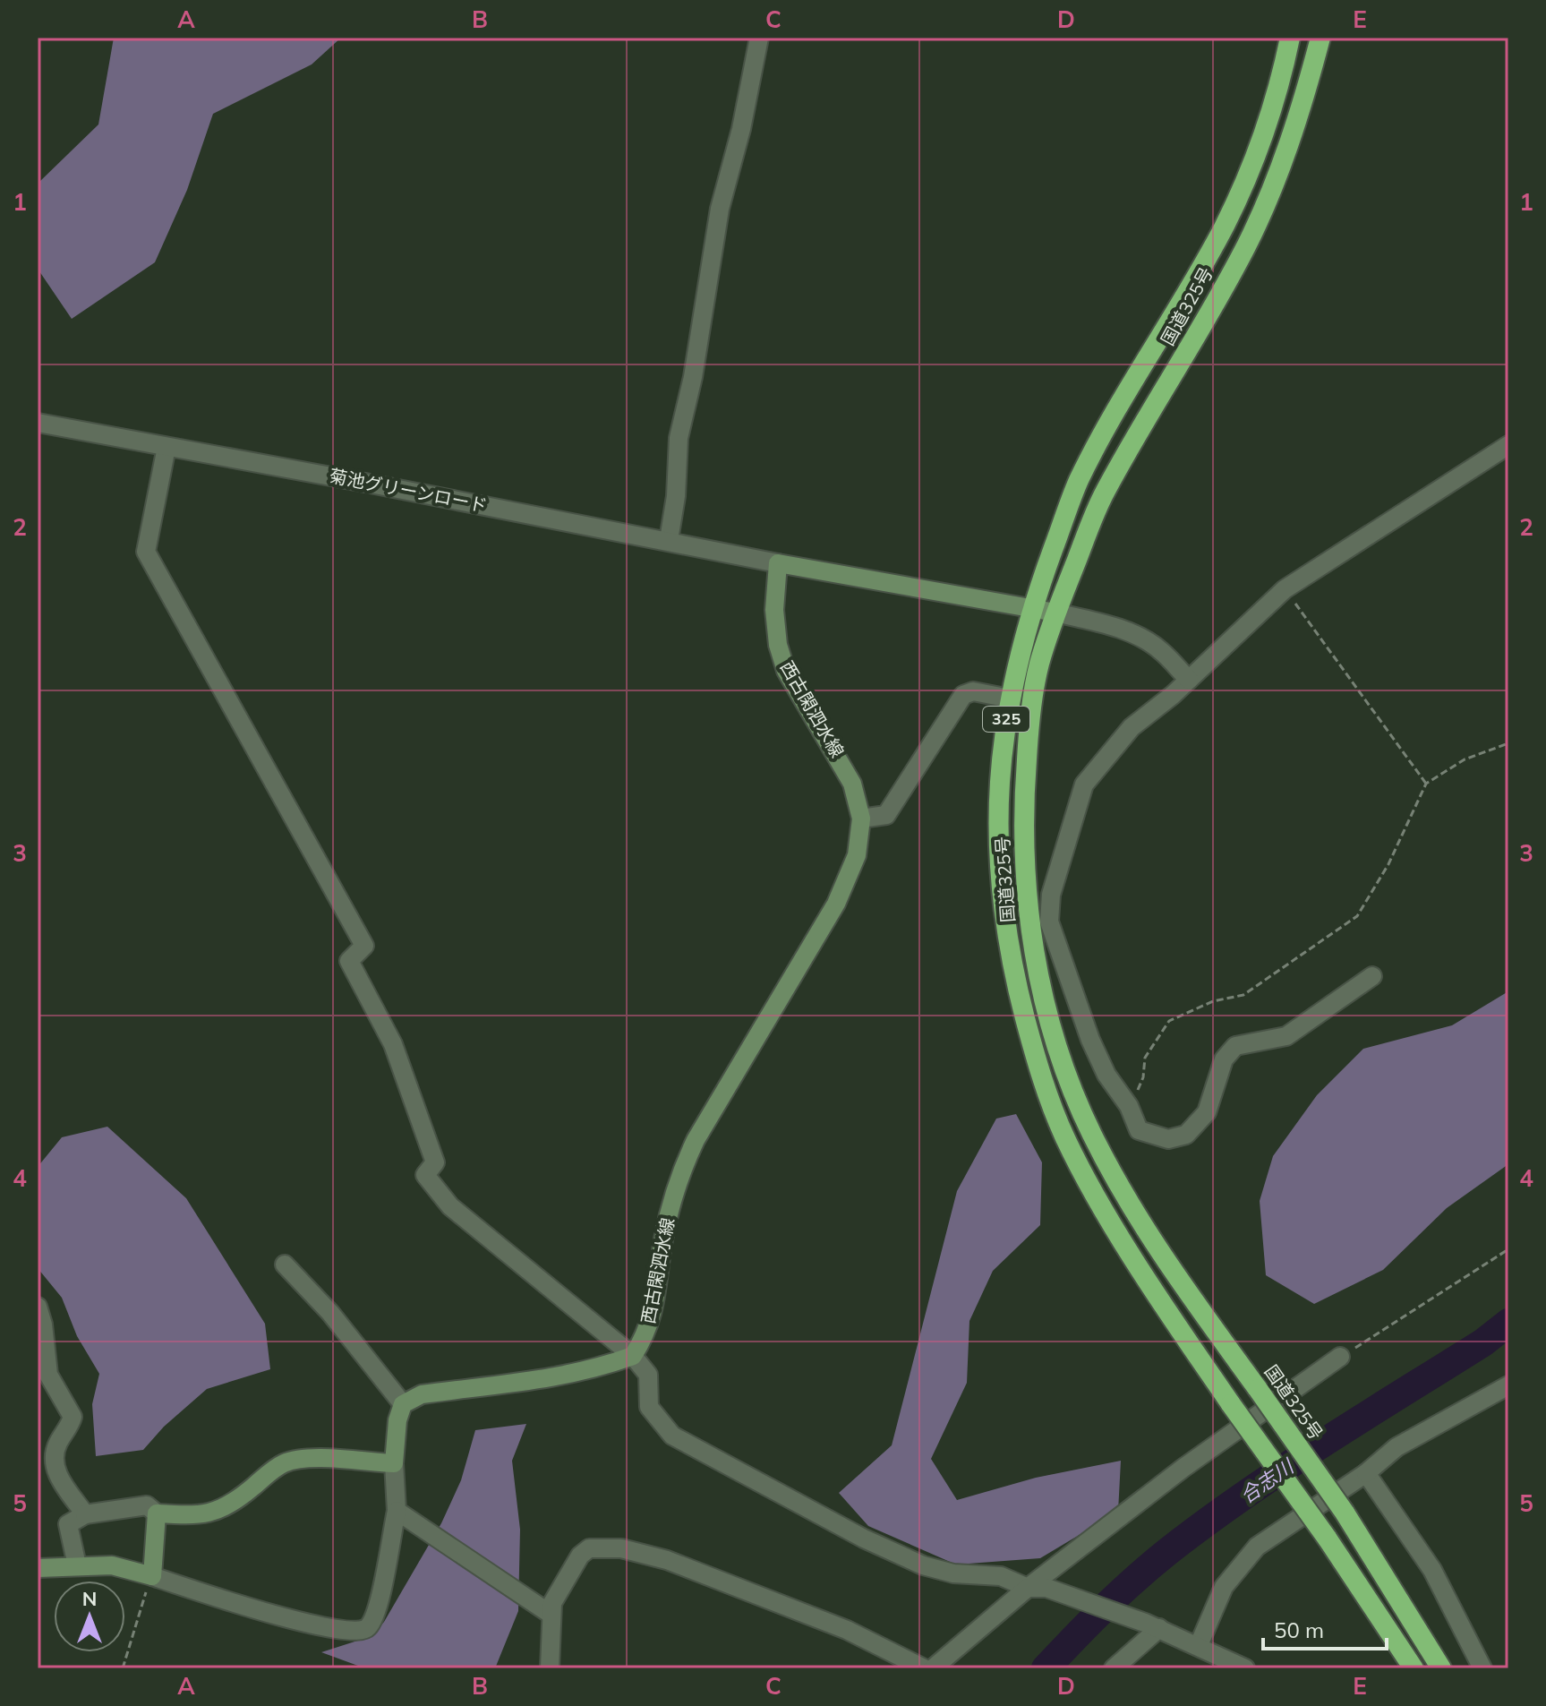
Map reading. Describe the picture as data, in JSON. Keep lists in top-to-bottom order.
{
  "streets": {
    "highway": ["国道325号", "325"],
    "main road": ["西古閑泗水線"],
    "street": ["菊池グリーンロード"]
  },
  "crossings": [
    ["菊池グリーンロード", "西古閑泗水線"]
  ],
  "water": ["合志川"],
  "scale_bar": "50 m",
  "north": "top",
  "grid": {
    "columns": [
      "A",
      "B",
      "C",
      "D",
      "E"
    ],
    "rows": [
      "1",
      "2",
      "3",
      "4",
      "5"
    ]
  }
}
